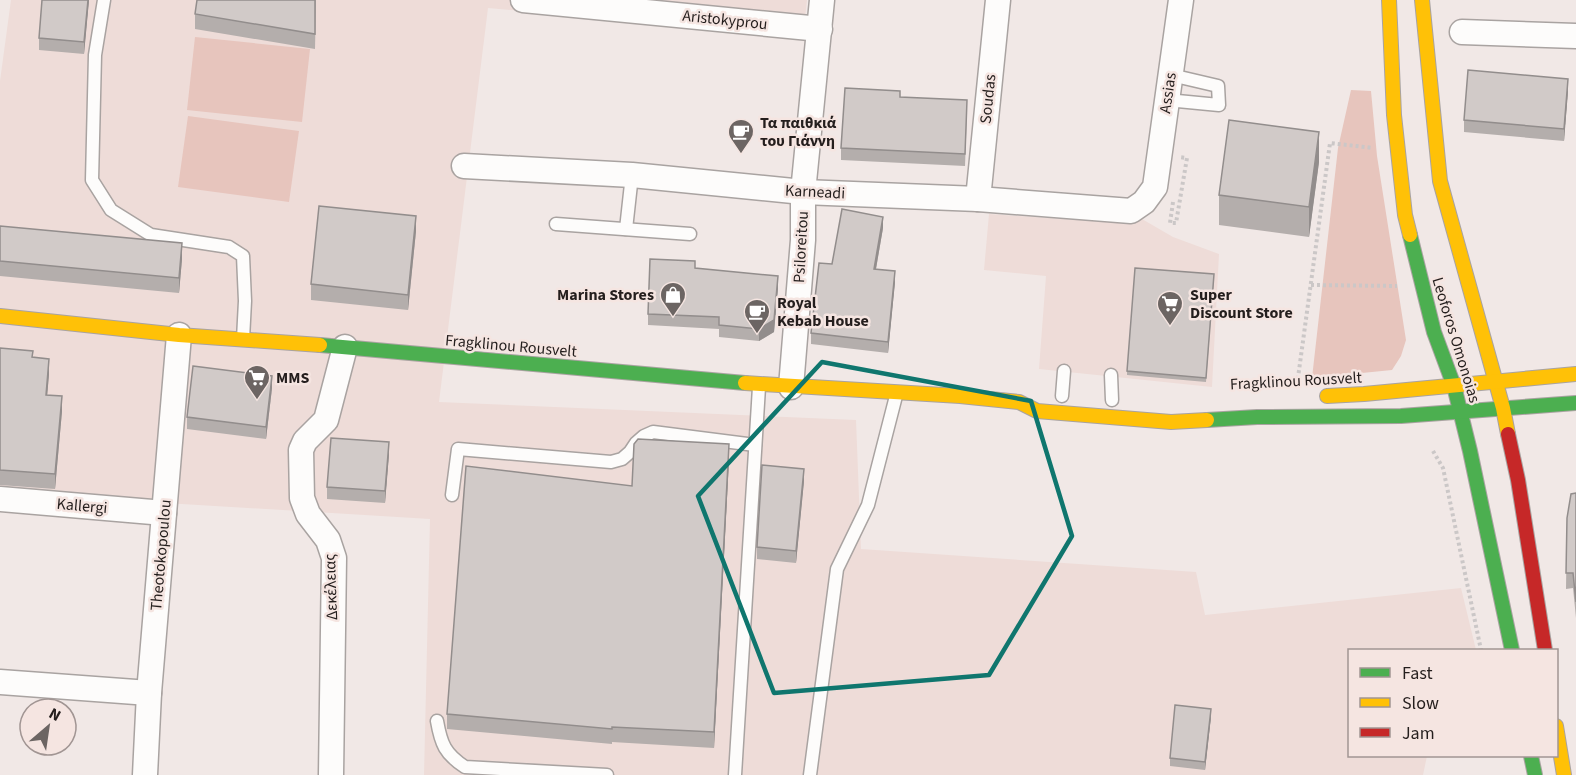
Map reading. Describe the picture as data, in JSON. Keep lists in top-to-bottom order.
{
  "streets": {
    "main road": ["Leoforos Omonoias", "Fragklinou Rousvelt"],
    "street": [
      "Aristokyprou",
      "Assias",
      "Soudas",
      "Karneadi",
      "Psiloreitou",
      "Kallergi",
      "Theotokopoulou",
      "Δεκέλειας"
    ]
  },
  "crossings": [
    ["Aristokyprou", "Psiloreitou"],
    ["Assias", "Karneadi"],
    ["Soudas", "Karneadi"],
    ["Karneadi", "Psiloreitou"],
    ["Psiloreitou", "Fragklinou Rousvelt"],
    ["Leoforos Omonoias", "Fragklinou Rousvelt"],
    ["Fragklinou Rousvelt", "Theotokopoulou"],
    ["Fragklinou Rousvelt", "Δεκέλειας"],
    ["Kallergi", "Theotokopoulou"]
  ],
  "places": {
    "cafe": ["Τα παιθκιά του Γιάννη", "Royal Kebab House"],
    "shop": ["Marina Stores"],
    "supermarket": ["Super Discount Store", "MMS"]
  },
  "legend": ["Fast", "Slow", "Jam"],
  "north": "top right"
}
